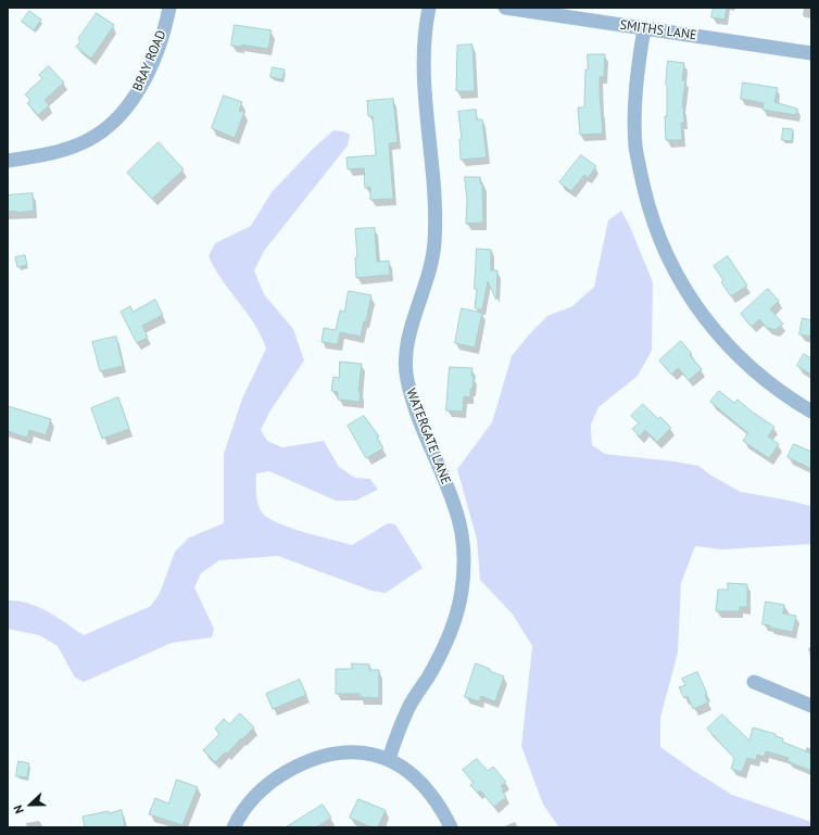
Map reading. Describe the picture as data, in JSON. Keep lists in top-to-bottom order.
{
  "streets": {
    "street": ["SMITHS LANE", "BRAY ROAD", "WATERGATE LANE"]
  },
  "north": "left"
}
